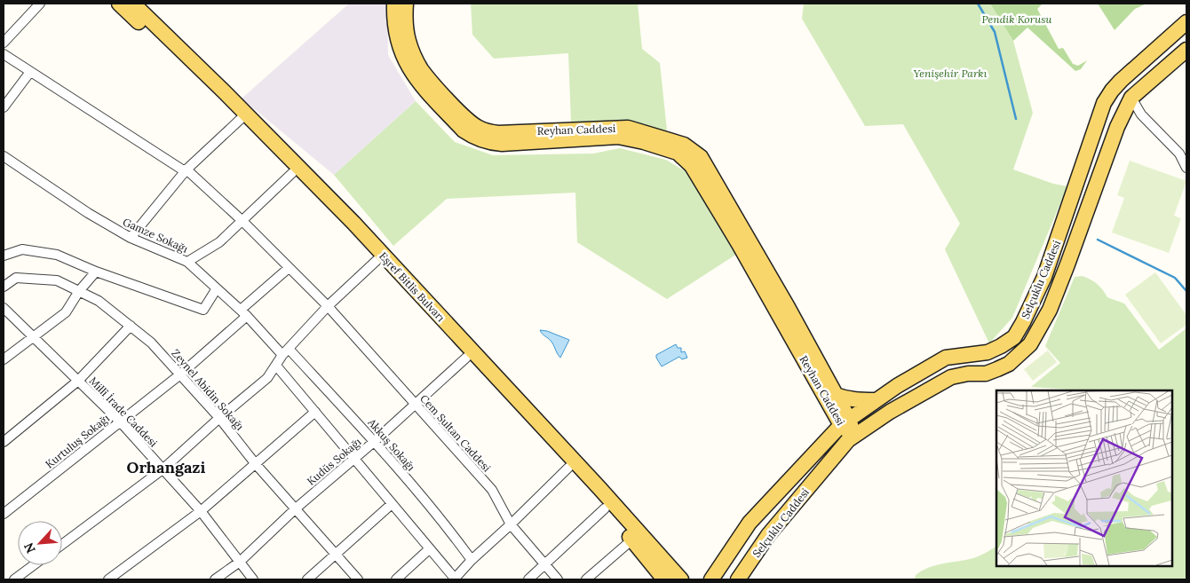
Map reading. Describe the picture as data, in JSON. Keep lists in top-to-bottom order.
{
  "streets": {
    "main road": ["Reyhan Caddesi", "Selçuklu Caddesi", "Eşref Bitlis Bulvarı"],
    "street": [
      "Gamze Sokağı",
      "Zeynel Abidin Sokağı",
      "Millî İrade Caddesi",
      "Cem Sultan Caddesi",
      "Kurtuluş Sokağı",
      "Akkuş Sokağı",
      "Kudüs Sokağı"
    ]
  },
  "crossings": [
    ["Reyhan Caddesi", "Selçuklu Caddesi"],
    ["Gamze Sokağı", "Kurtuluş Sokağı"],
    ["Gamze Sokağı", "Akkuş Sokağı"],
    ["Eşref Bitlis Bulvarı", "Kudüs Sokağı"],
    ["Zeynel Abidin Sokağı", "Kurtuluş Sokağı"],
    ["Zeynel Abidin Sokağı", "Kudüs Sokağı"],
    ["Millî İrade Caddesi", "Kurtuluş Sokağı"],
    ["Millî İrade Caddesi", "Kudüs Sokağı"],
    ["Cem Sultan Caddesi", "Kurtuluş Sokağı"],
    ["Cem Sultan Caddesi", "Kudüs Sokağı"],
    ["Akkuş Sokağı", "Kudüs Sokağı"]
  ],
  "districts": ["Orhangazi"],
  "parks": ["Pendik Korusu", "Yenişehir Parkı"],
  "north": "bottom left"
}
